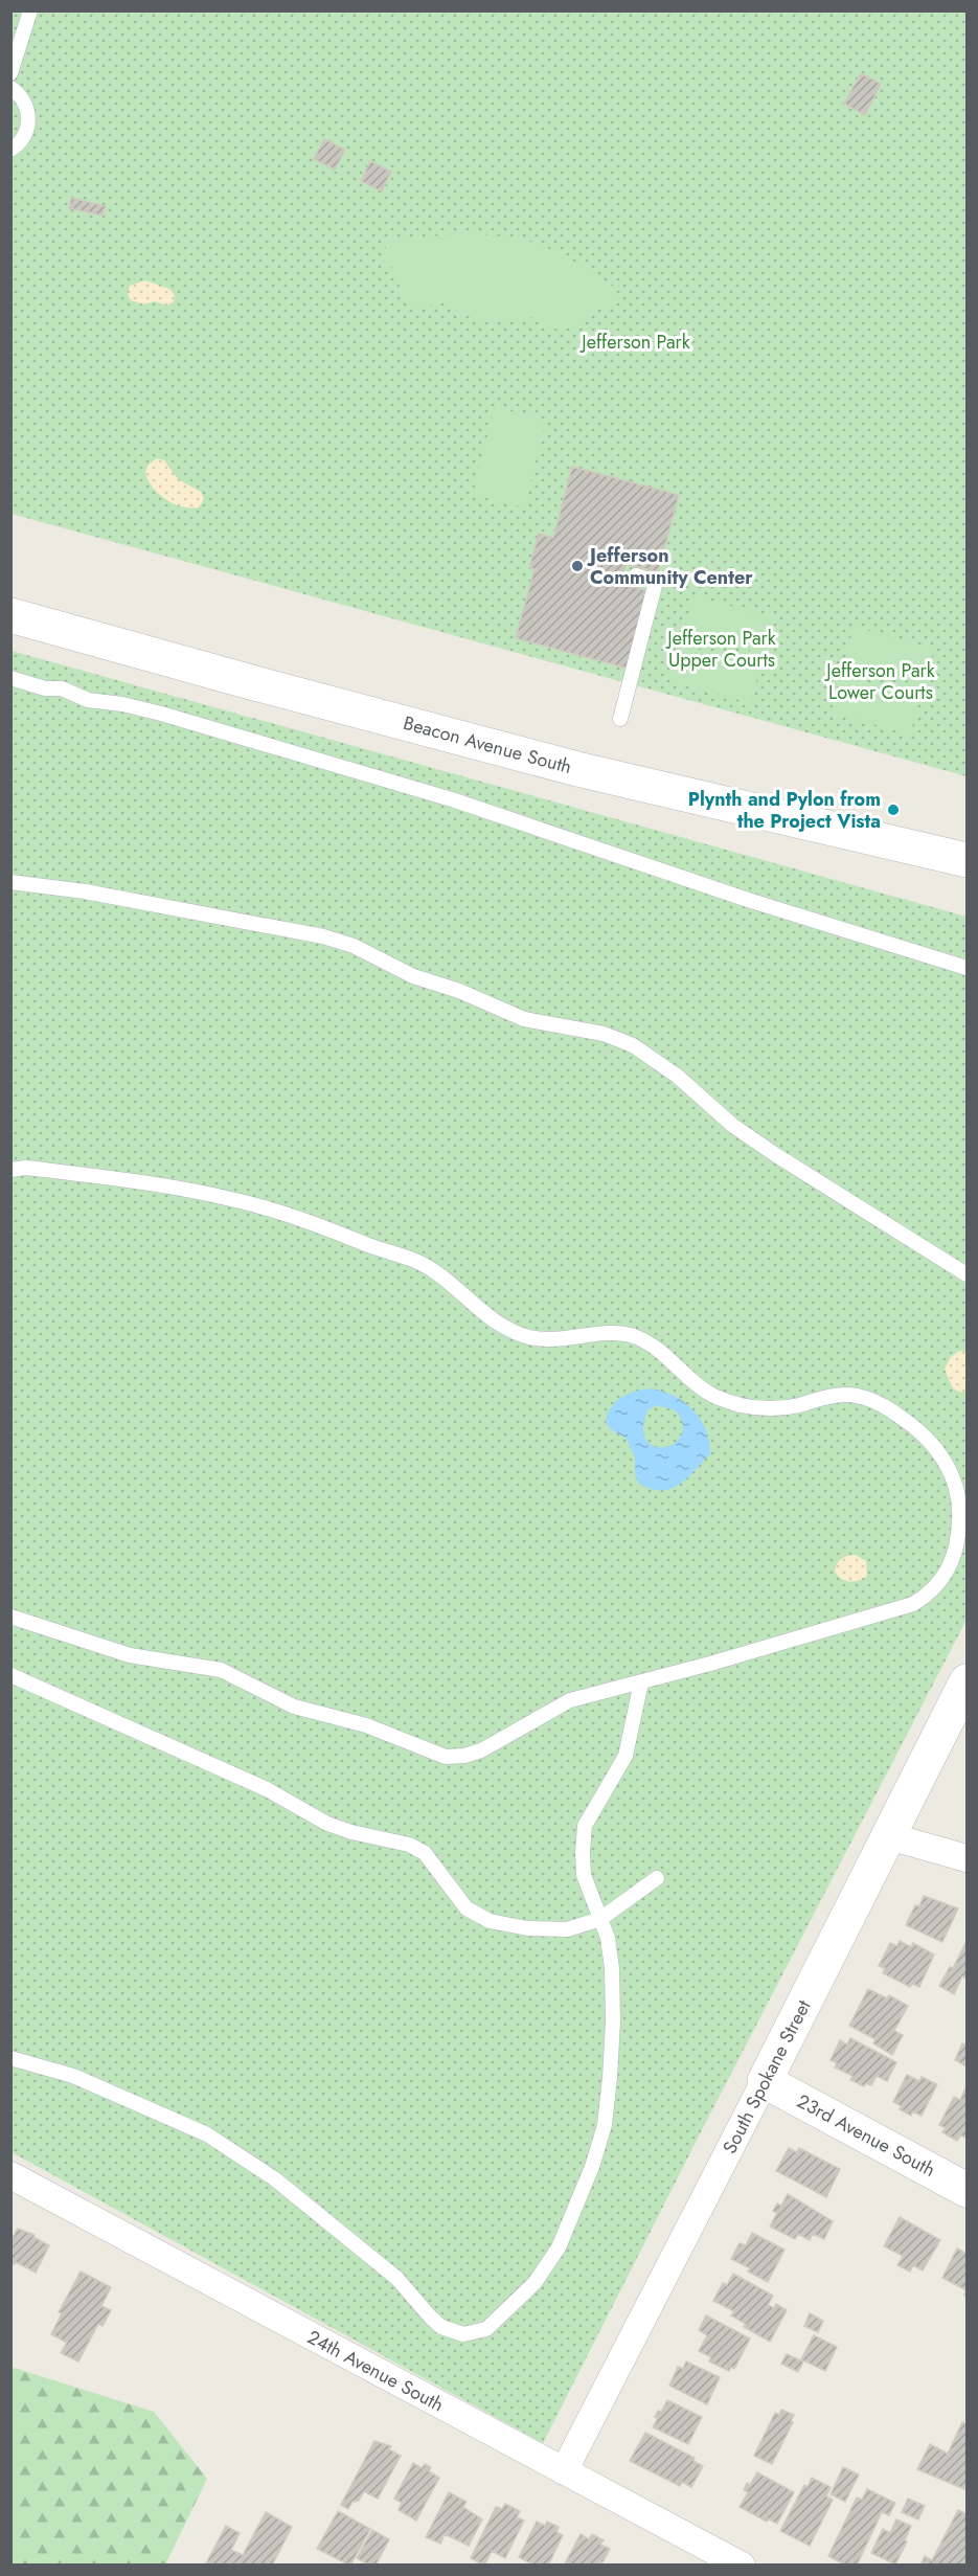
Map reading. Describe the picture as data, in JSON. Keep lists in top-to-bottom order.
{
  "streets": {
    "main road": ["Beacon Avenue South", "South Spokane Street", "23rd Avenue South"],
    "street": ["24th Avenue South"]
  },
  "crossings": [
    ["South Spokane Street", "23rd Avenue South"],
    ["South Spokane Street", "24th Avenue South"]
  ],
  "parks": ["Jefferson Park", "Jefferson Park Upper Courts", "Jefferson Park Lower Courts"],
  "places": ["Jefferson Community Center", "Plynth and Pylon from the Project Vista"]
}
